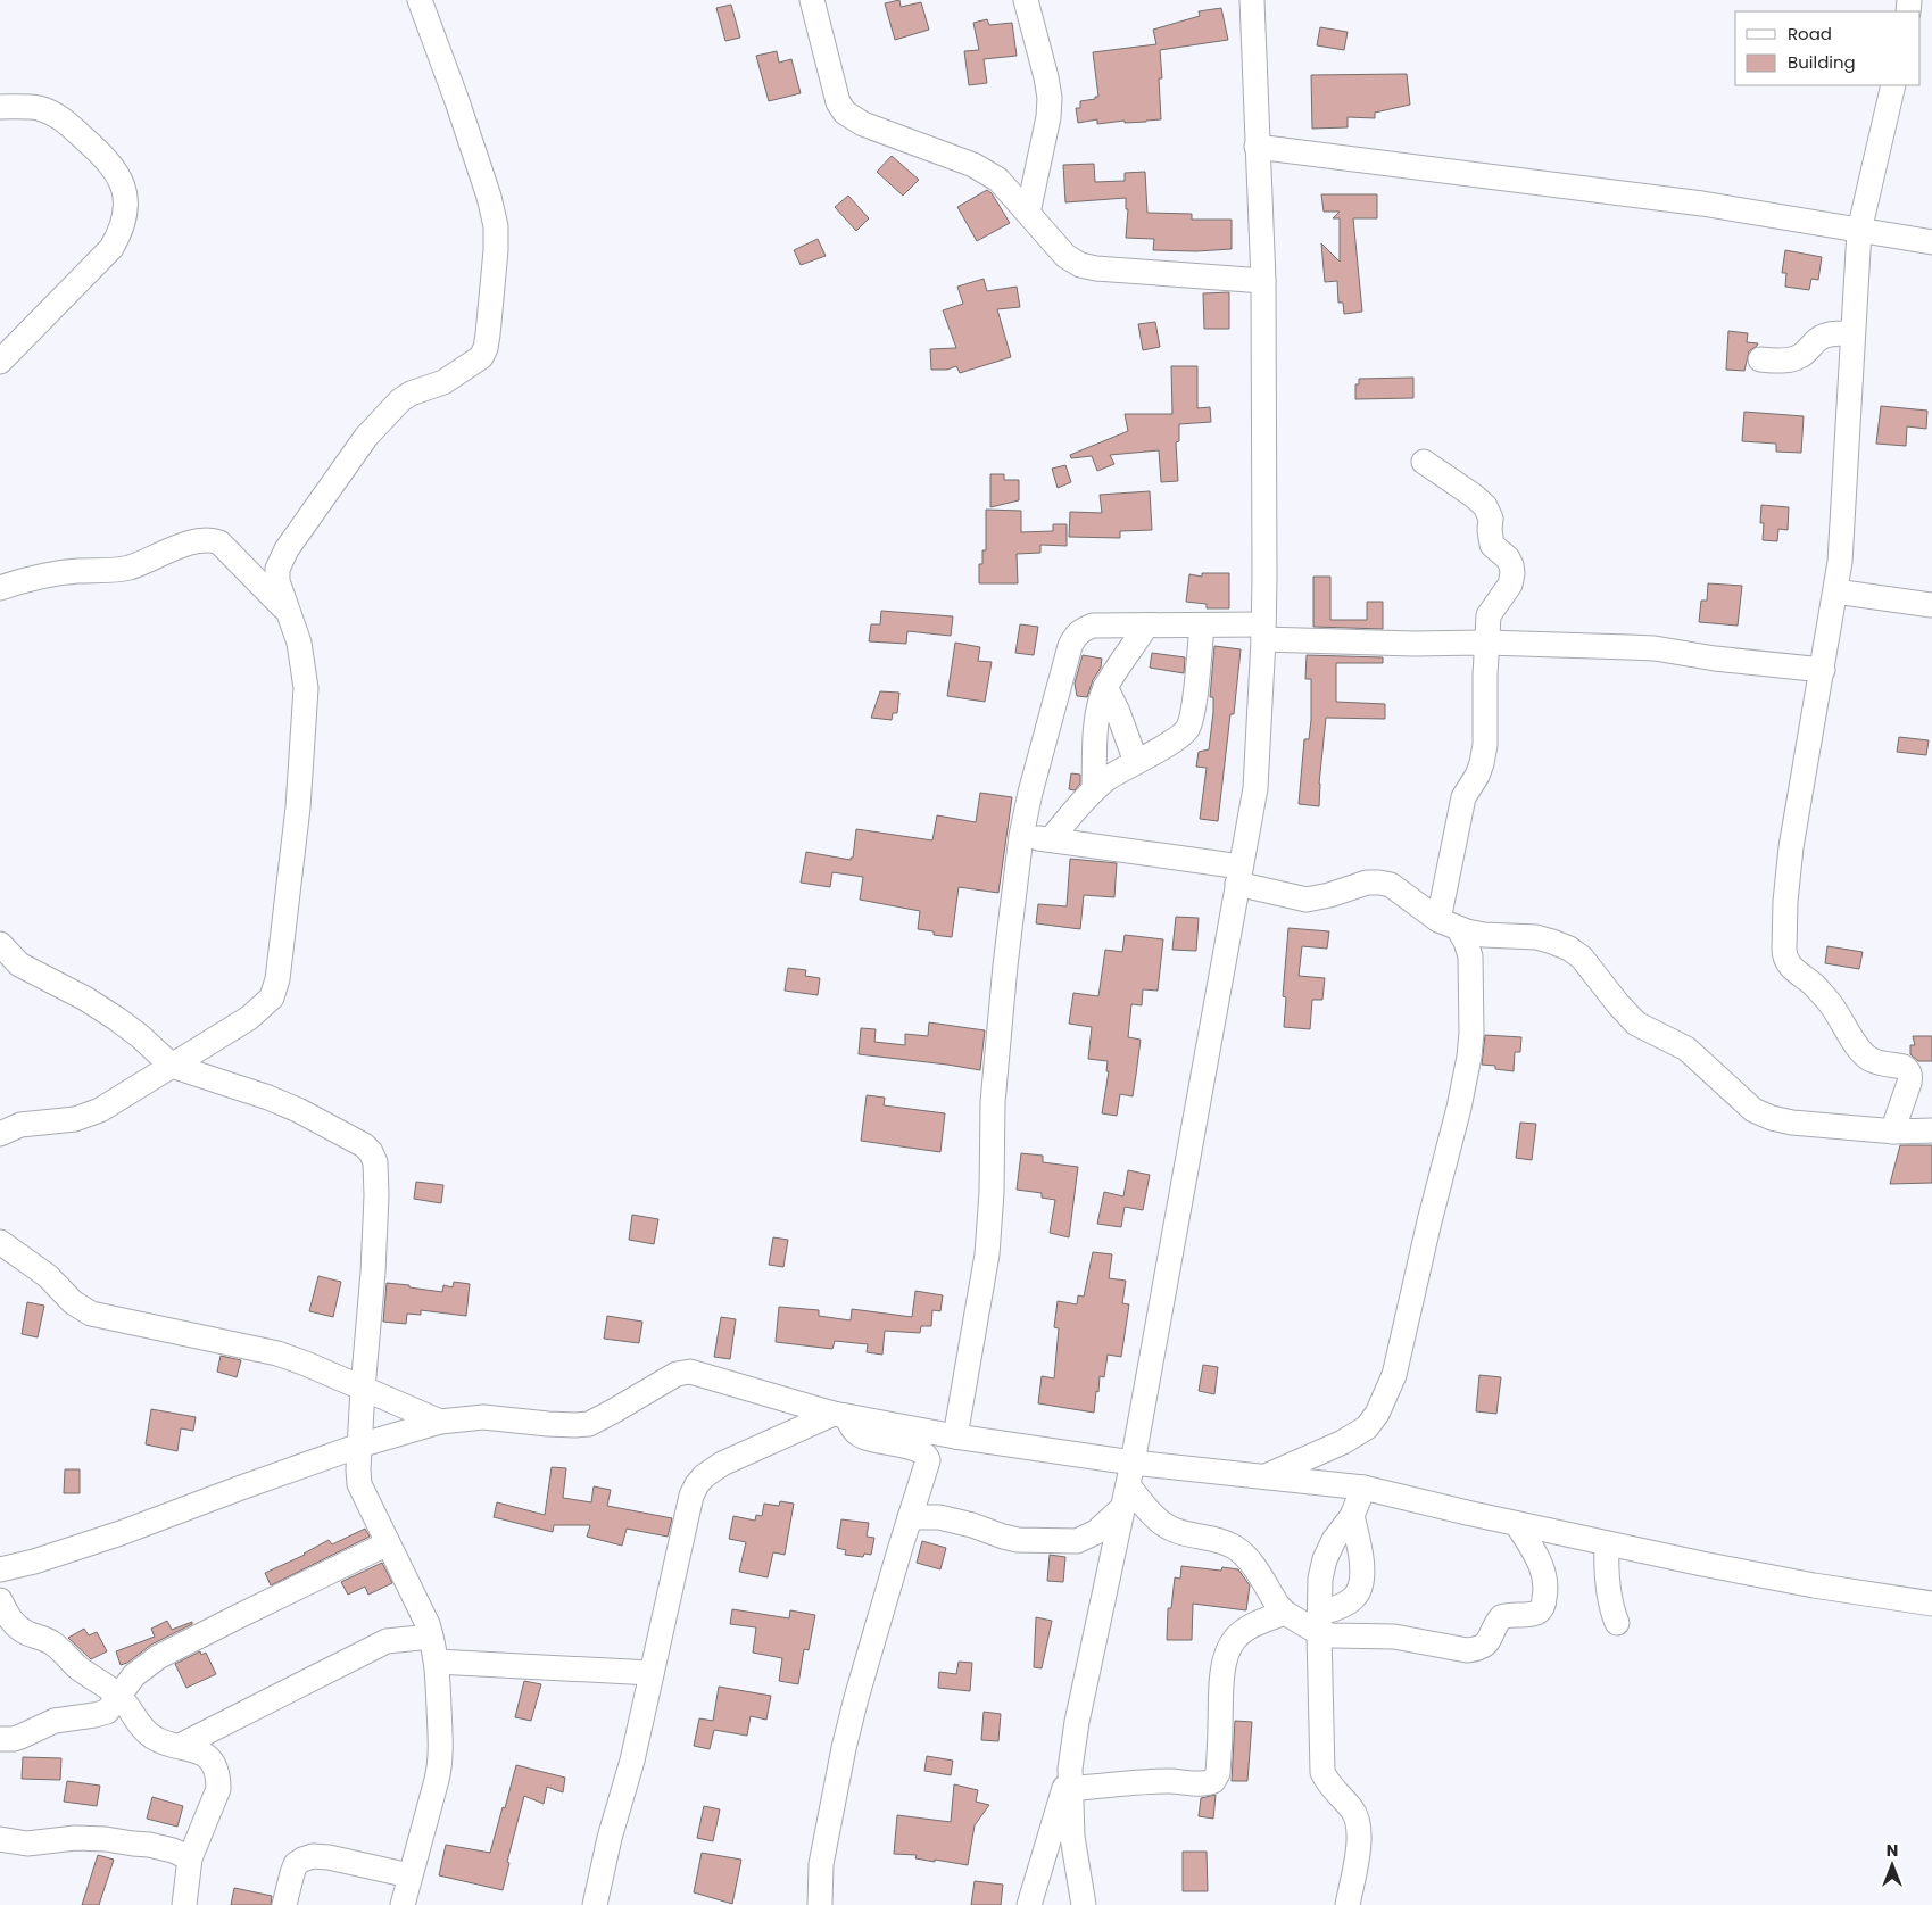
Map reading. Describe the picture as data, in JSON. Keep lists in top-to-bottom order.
{
  "legend": ["Road", "Building"],
  "north": "top"
}
